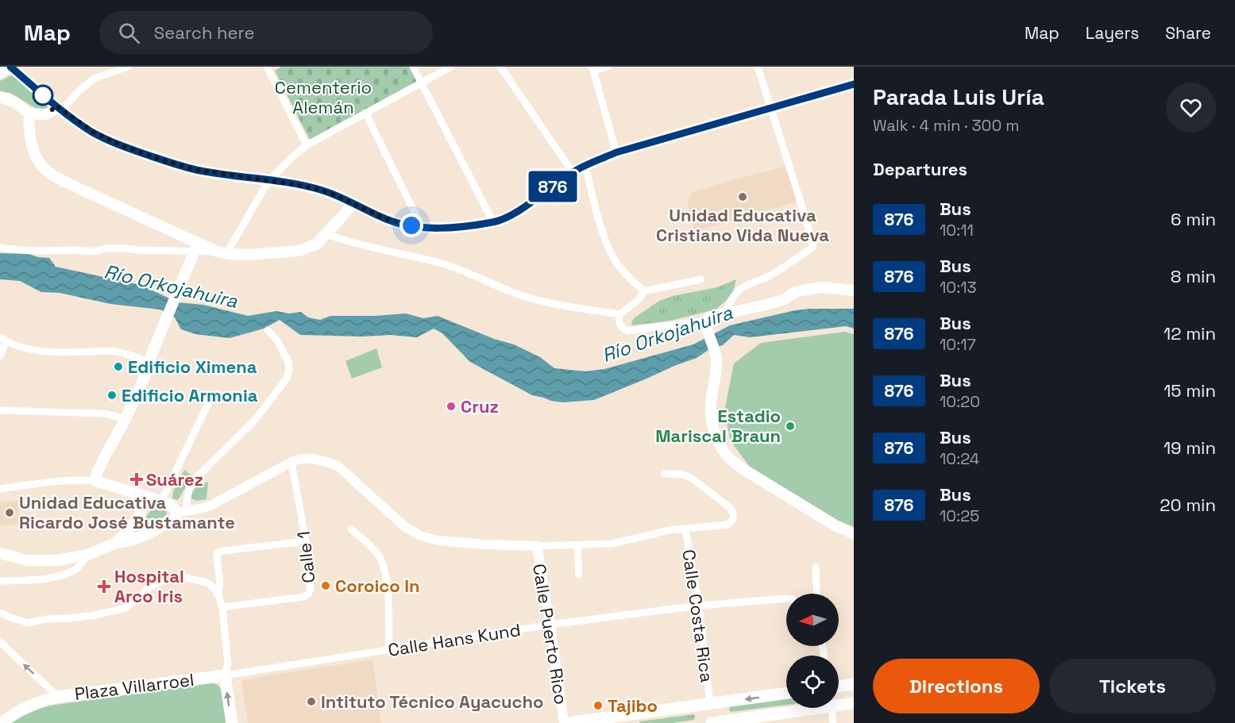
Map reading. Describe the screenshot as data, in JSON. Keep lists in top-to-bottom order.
{
  "streets": {
    "main road": ["Plaza Villarroel"],
    "street": [
      "Calle 1",
      "Calle Costa Rica",
      "Calle Puerto Rico",
      "Calle Hans Kund"
    ]
  },
  "crossings": [
    ["Calle Costa Rica", "Calle Hans Kund"],
    ["Calle Puerto Rico", "Calle Hans Kund"],
    ["Calle Hans Kund", "Plaza Villarroel"]
  ],
  "water": ["Río Orkojahuira"],
  "parks": ["Cementerio Alemán"],
  "places": {
    "other": [
      "Unidad Educativa Cristiano Vida Nueva",
      "Edificio Ximena",
      "Edificio Armonia",
      "Cruz",
      "Estadio Mariscal Braun",
      "Unidad Educativa Ricardo José Bustamante",
      "Coroico In",
      "Intituto Técnico Ayacucho",
      "Tajibo"
    ],
    "health": ["Suárez", "Hospital Arco Iris"]
  },
  "lines": ["bus line 876"],
  "north": "left",
  "page": {
    "header": "Map",
    "search": "Search here",
    "nav": ["Map", "Layers", "Share"],
    "on_map": "876",
    "heading": [
      ["Parada Luis Uría", "Walk · 4 min · 300 m"],
      "Departures"
    ],
    "list": [
      {
        "mark": "876",
        "name": "Bus",
        "note": "10:11",
        "value": "6 min"
      },
      {
        "mark": "876",
        "name": "Bus",
        "note": "10:13",
        "value": "8 min"
      },
      {
        "mark": "876",
        "name": "Bus",
        "note": "10:17",
        "value": "12 min"
      },
      {
        "mark": "876",
        "name": "Bus",
        "note": "10:20",
        "value": "15 min"
      },
      {
        "mark": "876",
        "name": "Bus",
        "note": "10:24",
        "value": "19 min"
      },
      {
        "mark": "876",
        "name": "Bus",
        "note": "10:25",
        "value": "20 min"
      }
    ],
    "buttons": ["Directions", "Tickets"]
  }
}
